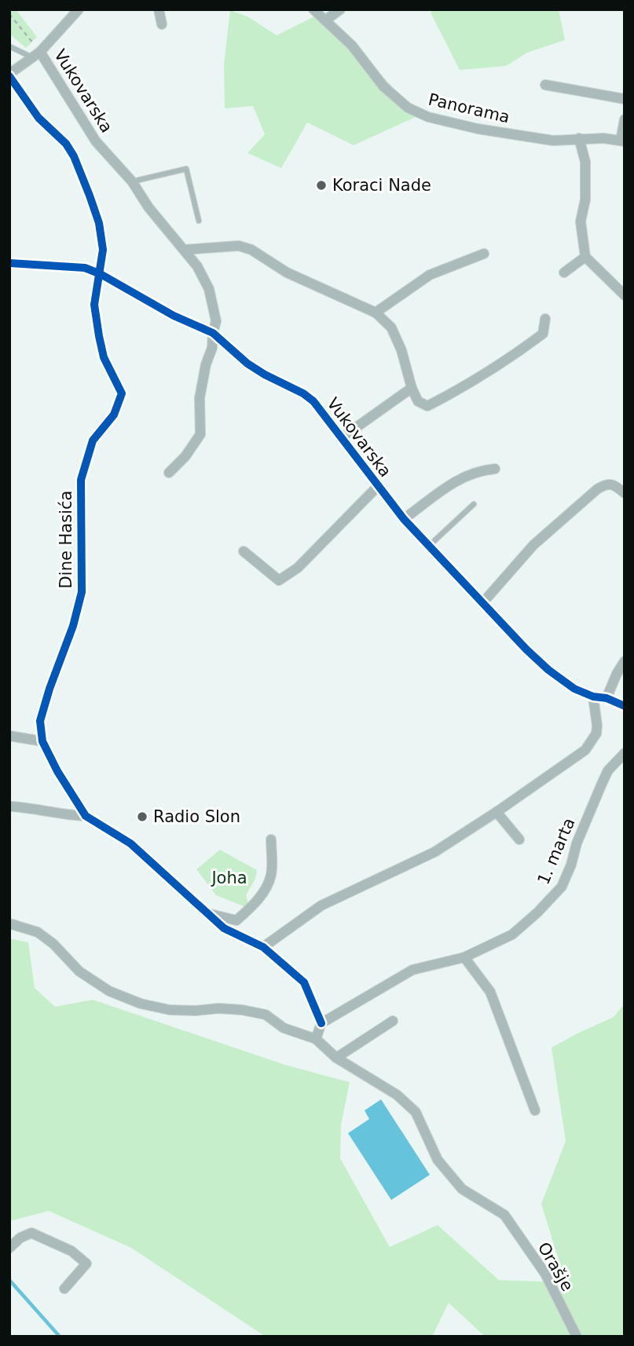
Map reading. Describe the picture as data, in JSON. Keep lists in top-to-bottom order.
{
  "streets": {
    "street": [
      "Vukovarska",
      "Panorama",
      "Dine Hasića",
      "1. marta",
      "Orašje"
    ]
  },
  "crossings": [
    ["Vukovarska", "Dine Hasića"]
  ],
  "parks": ["Joha"],
  "places": ["Koraci Nade", "Radio Slon"]
}
